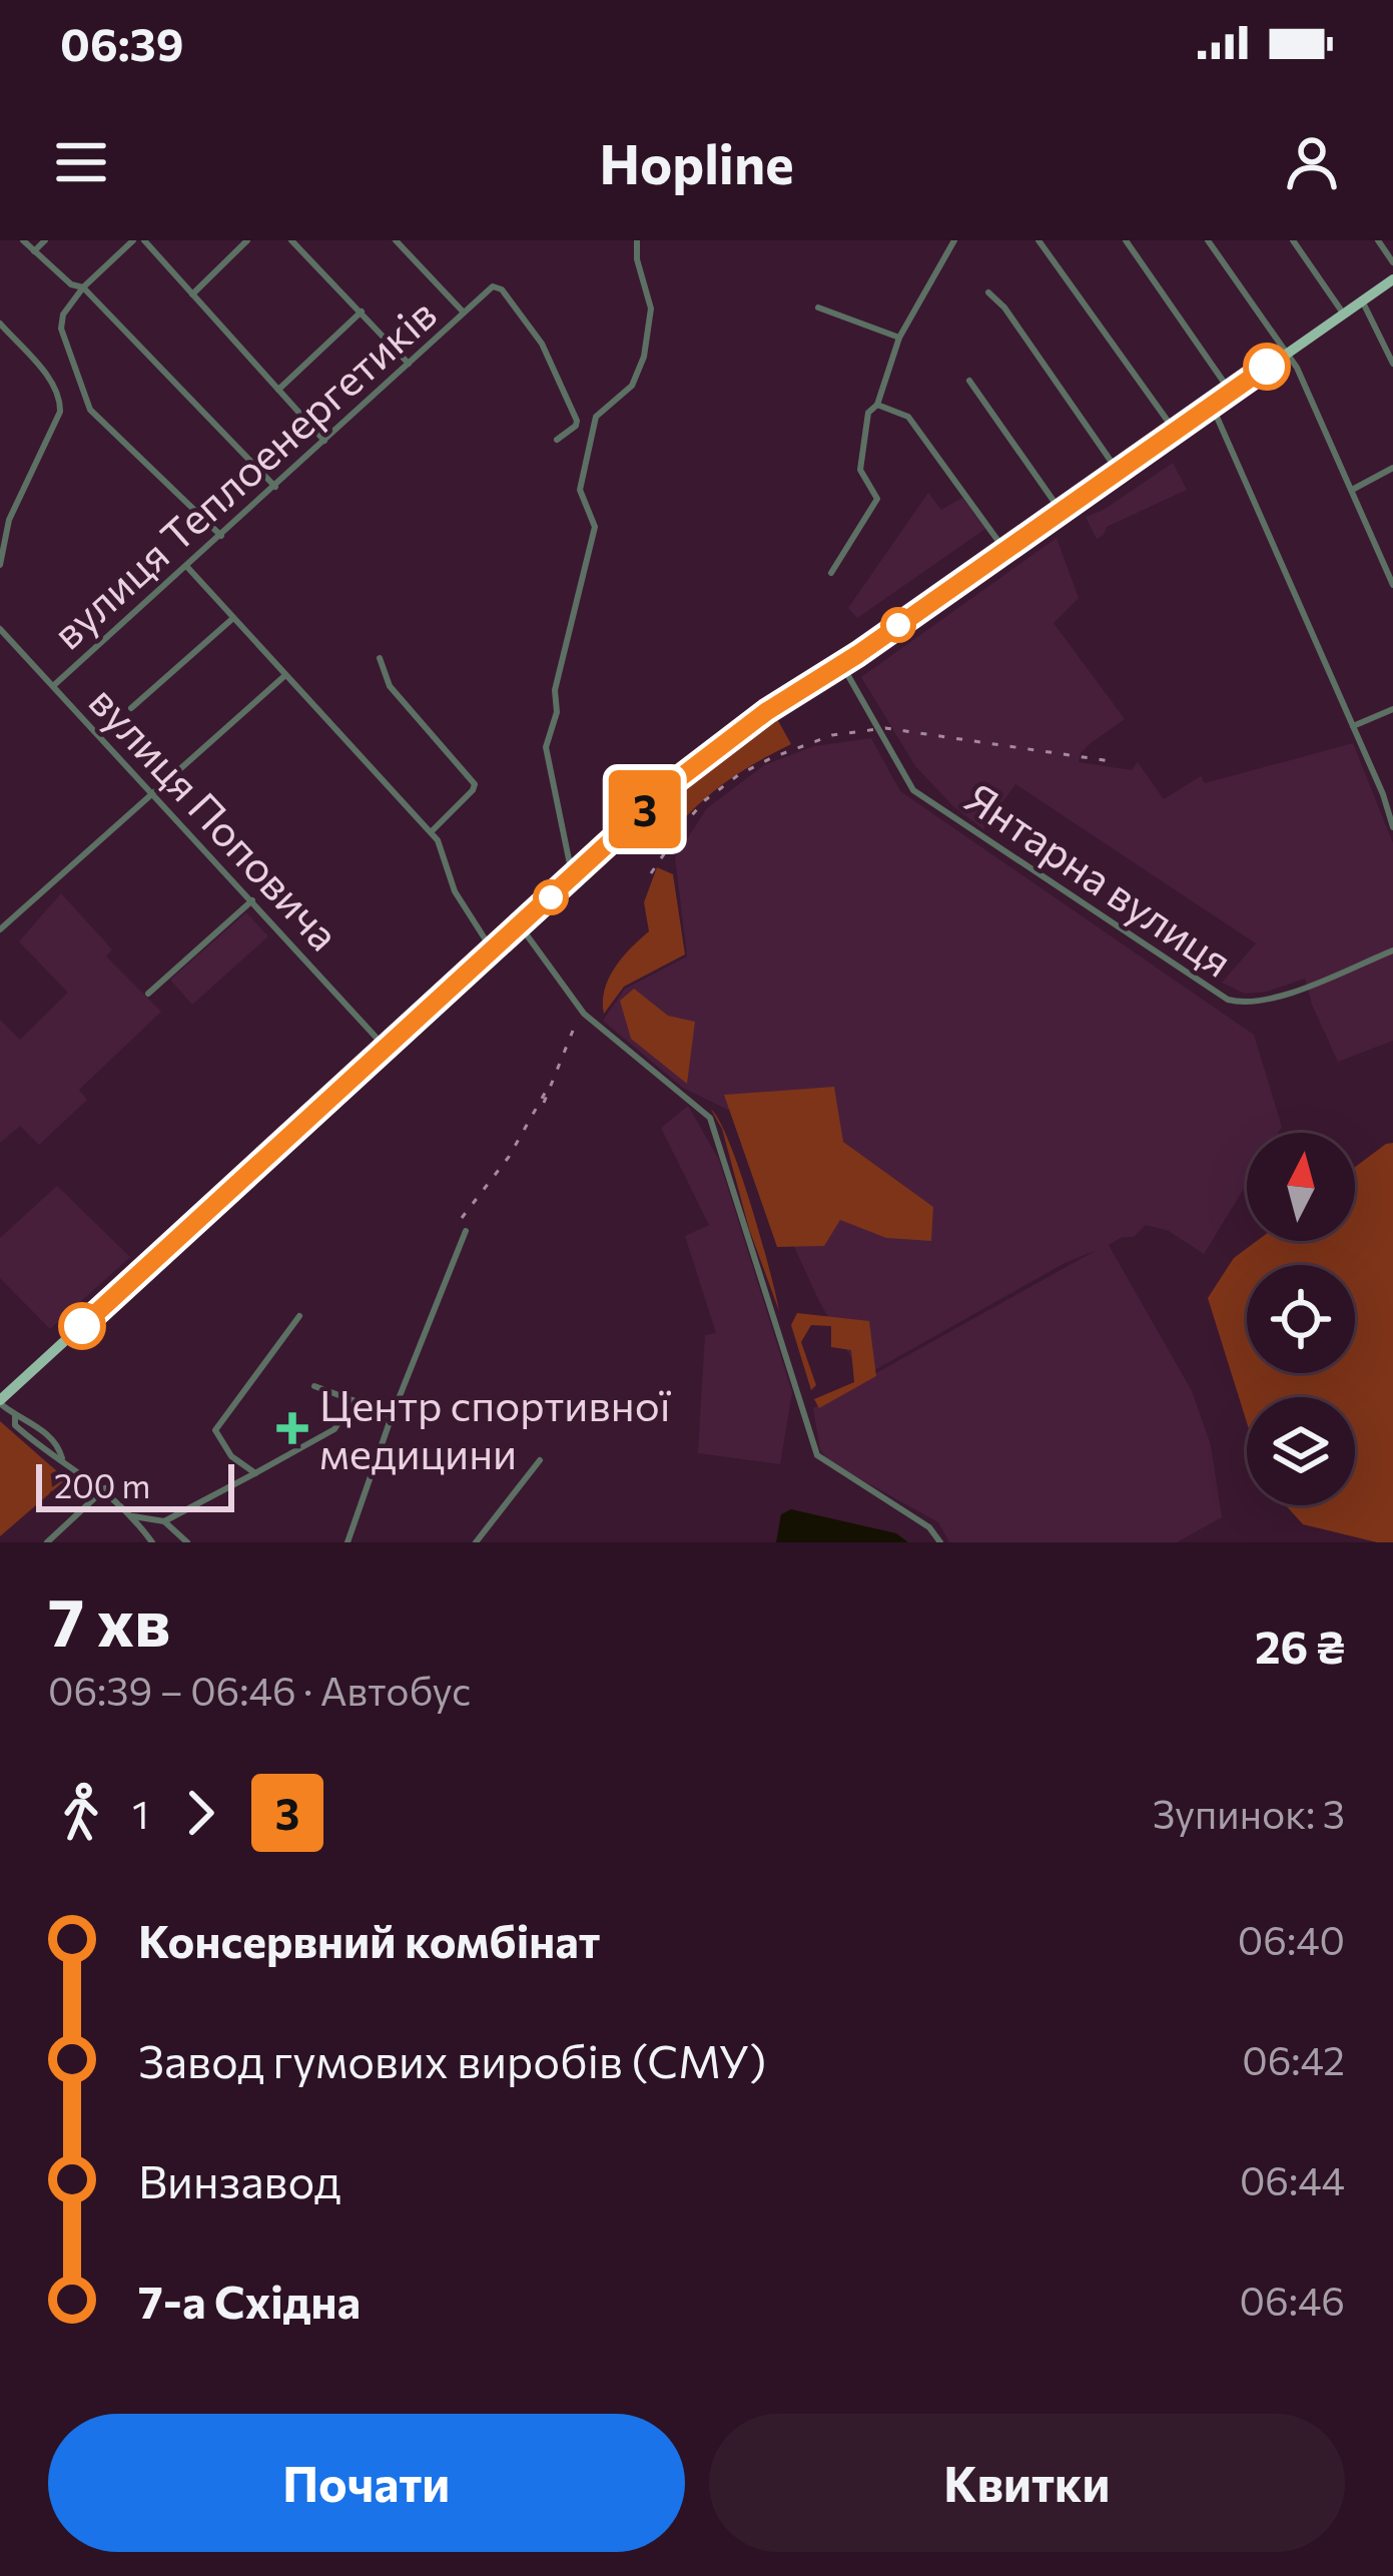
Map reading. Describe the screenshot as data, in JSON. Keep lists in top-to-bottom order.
{
  "streets": {
    "street": ["вулиця Теплоенергетиків", "вулиця Поповича", "Янтарна вулиця"]
  },
  "crossings": [
    ["вулиця Теплоенергетиків", "вулиця Поповича"]
  ],
  "places": {
    "health": ["Центр спортивної медицини"]
  },
  "lines": ["bus line 3"],
  "scale_bar": "200 m",
  "north": "top",
  "page": {
    "status": "06:39",
    "header": "Hopline",
    "on_map": "3",
    "scale": "200 m",
    "heading": ["7 хв", "06:39 – 06:46 · Автобус", "26 ₴"],
    "legs": ["1", "3", "Зупинок: 3"],
    "list": [
      {
        "name": "Консервний комбінат",
        "value": "06:40"
      },
      {
        "name": "Завод гумових виробів (СМУ)",
        "value": "06:42"
      },
      {
        "name": "Винзавод",
        "value": "06:44"
      },
      {
        "name": "7-а Східна",
        "value": "06:46"
      }
    ],
    "buttons": ["Почати", "Квитки"]
  }
}
